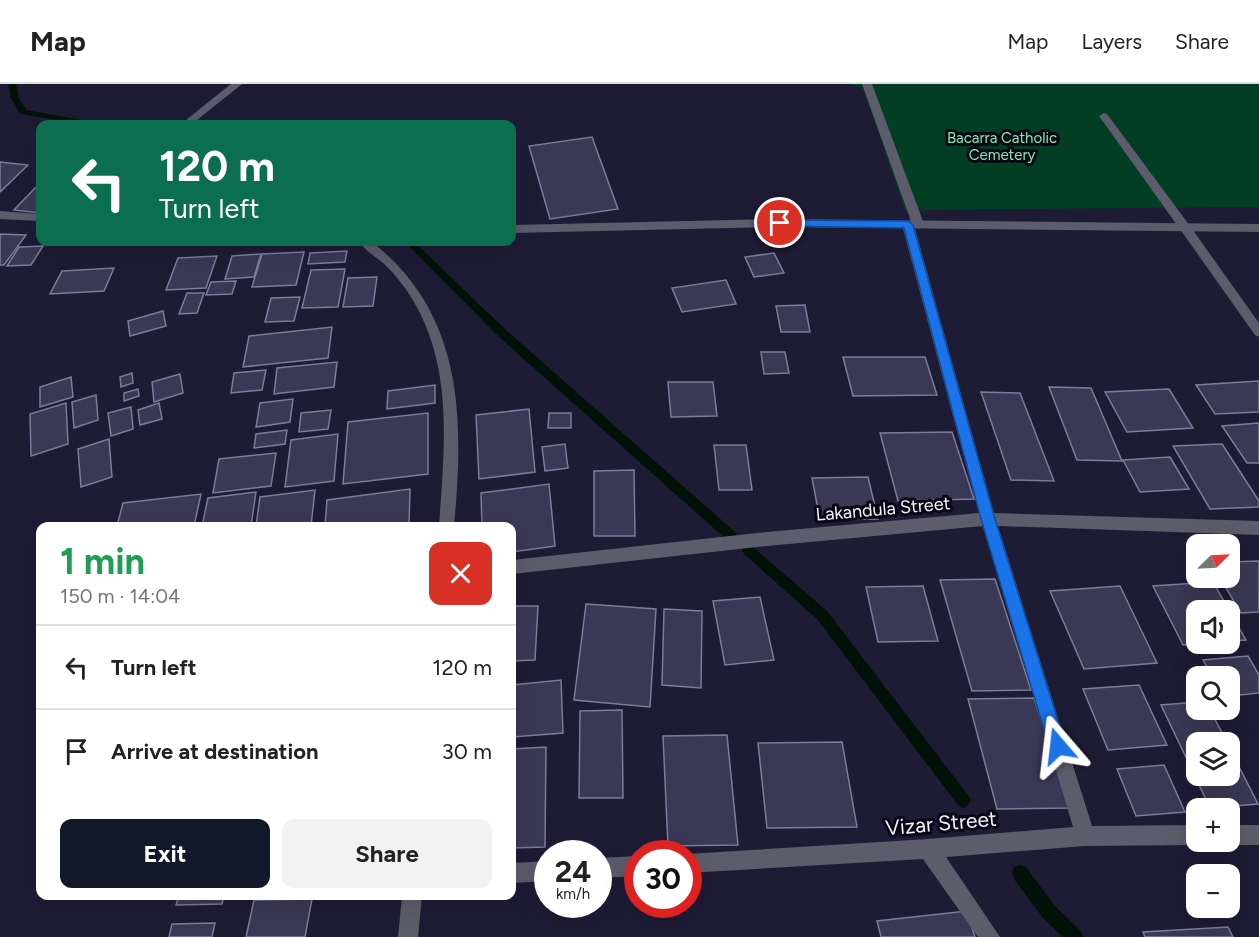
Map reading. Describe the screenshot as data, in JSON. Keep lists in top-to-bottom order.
{
  "streets": {
    "street": ["Lakandula Street", "Vizar Street"]
  },
  "parks": ["Bacarra Catholic Cemetery"],
  "north": "top right",
  "page": {
    "header": "Map",
    "nav": ["Map", "Layers", "Share"],
    "turn": ["120 m", "Turn left"],
    "heading": ["1 min", "150 m · 14:04"],
    "map_buttons": ["+", "−"],
    "list": [
      {
        "name": "Turn left",
        "value": "120 m"
      },
      {
        "name": "Arrive at destination",
        "value": "30 m"
      }
    ],
    "buttons": ["Exit", "Share"],
    "speed": "24 km/h",
    "limit": "30"
  }
}
